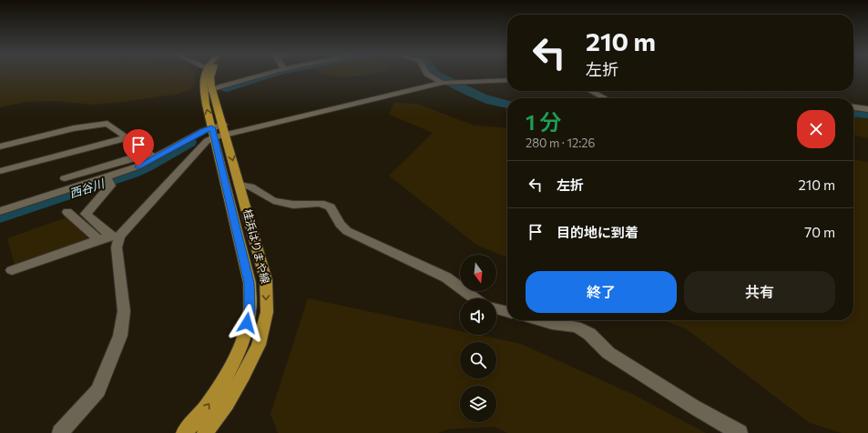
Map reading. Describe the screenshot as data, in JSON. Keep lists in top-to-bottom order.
{
  "streets": {
    "main road": ["桂浜はりまや線"]
  },
  "water": ["西谷川"],
  "north": "bottom",
  "page": {
    "turn": ["210 m", "左折"],
    "heading": ["1 分", "280 m · 12:26"],
    "list": [
      {
        "name": "左折",
        "value": "210 m"
      },
      {
        "name": "目的地に到着",
        "value": "70 m"
      }
    ],
    "buttons": ["終了", "共有"]
  }
}
